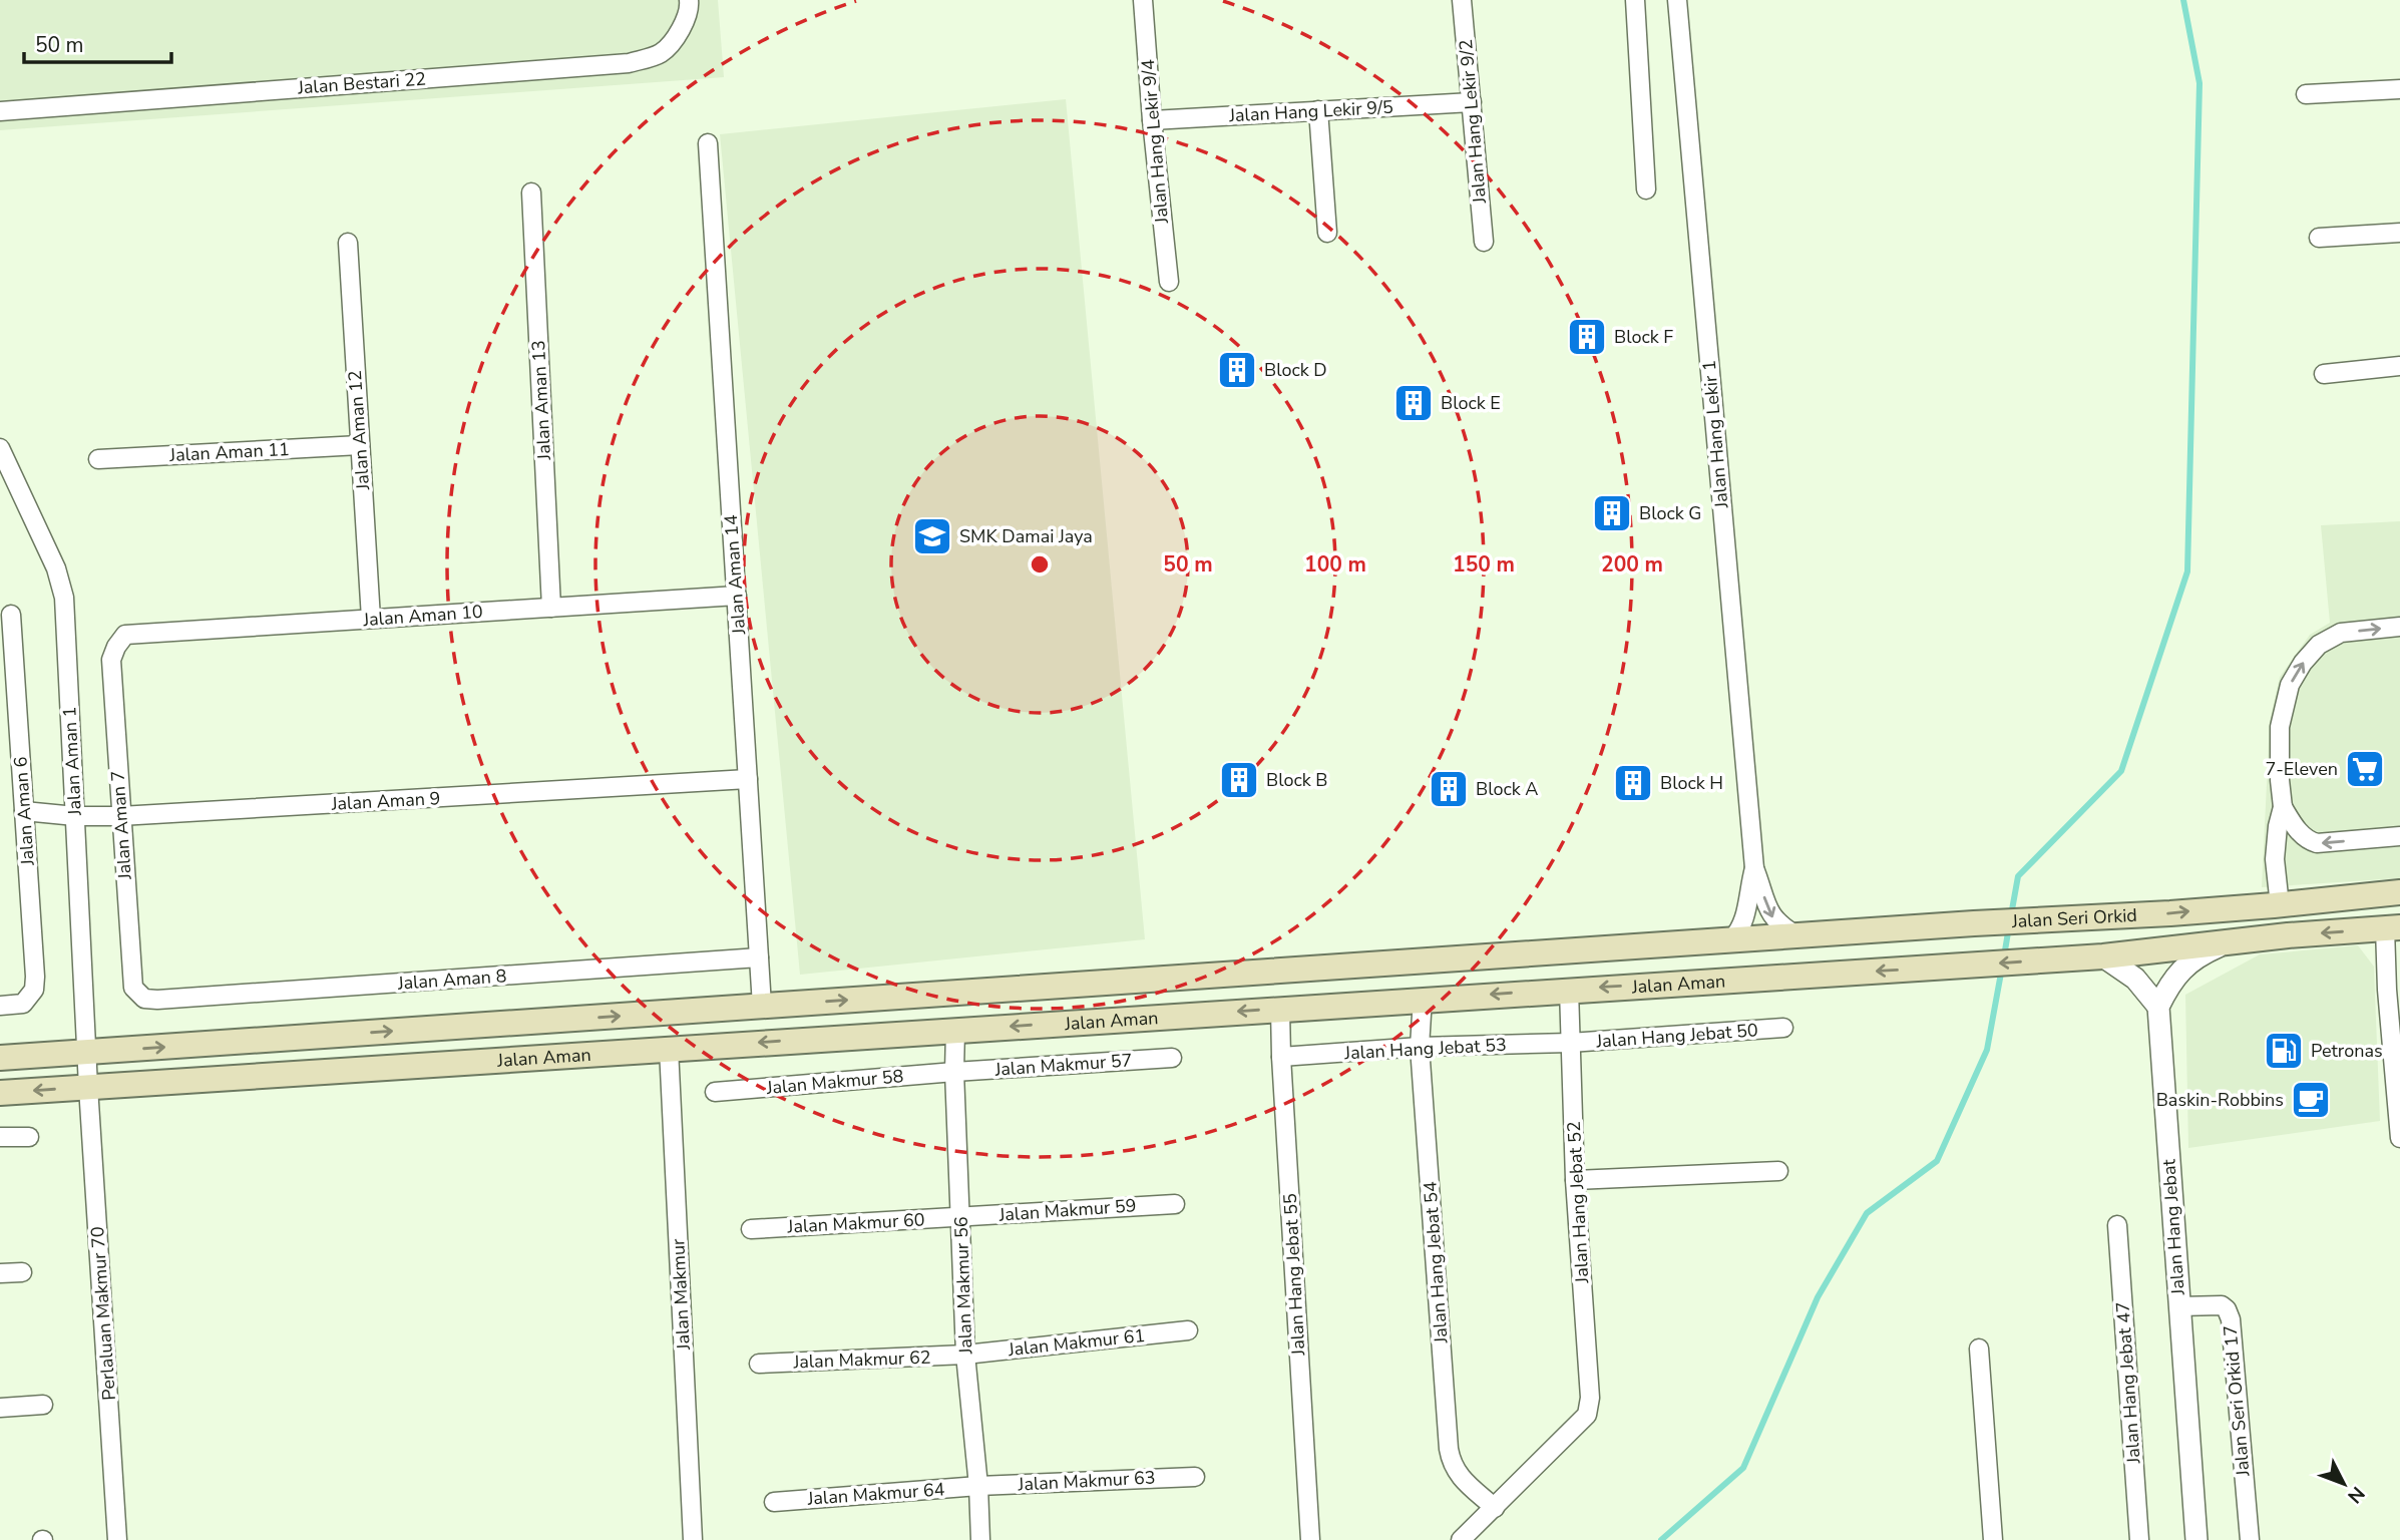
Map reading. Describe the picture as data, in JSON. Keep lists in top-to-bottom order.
{
  "streets": {
    "main road": ["Jalan Seri Orkid", "Jalan Aman"],
    "street": [
      "Jalan Bestari 22",
      "Jalan Hang Lekir 9/5",
      "Jalan Hang Lekir 9/2",
      "Jalan Hang Lekir 9/4",
      "Jalan Aman 13",
      "Jalan Aman 12",
      "Jalan Hang Lekir 1",
      "Jalan Aman 11",
      "Jalan Aman 14",
      "Jalan Aman 10",
      "Jalan Aman 1",
      "Jalan Aman 9",
      "Jalan Aman 6",
      "Jalan Aman 7",
      "Jalan Aman 8",
      "Jalan Hang Jebat 50",
      "Jalan Hang Jebat 53",
      "Jalan Makmur 57",
      "Jalan Makmur 58",
      "Jalan Hang Jebat 52",
      "Jalan Makmur 59",
      "Jalan Makmur 60",
      "Jalan Hang Jebat",
      "Jalan Hang Jebat 54",
      "Jalan Hang Jebat 55",
      "Jalan Makmur 56",
      "Jalan Makmur",
      "Perlaluan Makmur 70",
      "Jalan Makmur 61",
      "Jalan Makmur 62",
      "Jalan Hang Jebat 47",
      "Jalan Seri Orkid 17",
      "Jalan Makmur 63",
      "Jalan Makmur 64"
    ]
  },
  "crossings": [
    ["Jalan Hang Lekir 9/5", "Jalan Hang Lekir 9/2"],
    ["Jalan Hang Lekir 9/5", "Jalan Hang Lekir 9/4"],
    ["Jalan Aman 13", "Jalan Aman 10"],
    ["Jalan Aman 12", "Jalan Aman 11"],
    ["Jalan Aman 12", "Jalan Aman 10"],
    ["Jalan Hang Lekir 1", "Jalan Seri Orkid"],
    ["Jalan Hang Lekir 1", "Jalan Aman"],
    ["Jalan Aman 14", "Jalan Aman 10"],
    ["Jalan Aman 14", "Jalan Aman 9"],
    ["Jalan Aman 14", "Jalan Aman 8"],
    ["Jalan Aman 14", "Jalan Aman"],
    ["Jalan Aman 10", "Jalan Aman 7"],
    ["Jalan Aman 1", "Jalan Aman 9"],
    ["Jalan Aman 1", "Jalan Aman"],
    ["Jalan Aman 1", "Perlaluan Makmur 70"],
    ["Jalan Aman 9", "Jalan Aman 6"],
    ["Jalan Aman 9", "Jalan Aman 7"],
    ["Jalan Aman 7", "Jalan Aman 8"],
    ["Jalan Seri Orkid", "Jalan Aman"],
    ["Jalan Aman", "Jalan Hang Jebat 52"],
    ["Jalan Aman", "Jalan Hang Jebat 54"],
    ["Jalan Aman", "Jalan Hang Jebat 55"],
    ["Jalan Aman", "Jalan Makmur 56"],
    ["Jalan Aman", "Jalan Makmur"],
    ["Jalan Aman", "Perlaluan Makmur 70"],
    ["Jalan Hang Jebat 50", "Jalan Hang Jebat 53"],
    ["Jalan Hang Jebat 50", "Jalan Hang Jebat 52"],
    ["Jalan Hang Jebat 53", "Jalan Hang Jebat 52"],
    ["Jalan Hang Jebat 53", "Jalan Hang Jebat 54"],
    ["Jalan Hang Jebat 53", "Jalan Hang Jebat 55"],
    ["Jalan Makmur 57", "Jalan Makmur 58"],
    ["Jalan Makmur 57", "Jalan Makmur 56"],
    ["Jalan Makmur 58", "Jalan Makmur 56"],
    ["Jalan Hang Jebat 52", "Jalan Hang Jebat 54"],
    ["Jalan Makmur 59", "Jalan Makmur 60"],
    ["Jalan Makmur 59", "Jalan Makmur 56"],
    ["Jalan Makmur 60", "Jalan Makmur 56"],
    ["Jalan Hang Jebat", "Jalan Seri Orkid 17"],
    ["Jalan Makmur 56", "Jalan Makmur 61"],
    ["Jalan Makmur 56", "Jalan Makmur 62"],
    ["Jalan Makmur 56", "Jalan Makmur 63"],
    ["Jalan Makmur 56", "Jalan Makmur 64"],
    ["Jalan Makmur 61", "Jalan Makmur 62"],
    ["Jalan Makmur 63", "Jalan Makmur 64"]
  ],
  "one_way": ["Jalan Seri Orkid"],
  "places": {
    "building": [
      "Block F",
      "Block D",
      "Block E",
      "Block G",
      "Block B",
      "Block H",
      "Block A"
    ],
    "school or university": ["SMK Damai Jaya"],
    "supermarket": ["7-Eleven"],
    "fuel station": ["Petronas"],
    "cafe": ["Baskin-Robbins"]
  },
  "scale_bar": "50 m",
  "north": "bottom right",
  "rings": [
    "50 m",
    "100 m",
    "150 m",
    "200 m"
  ]
}
